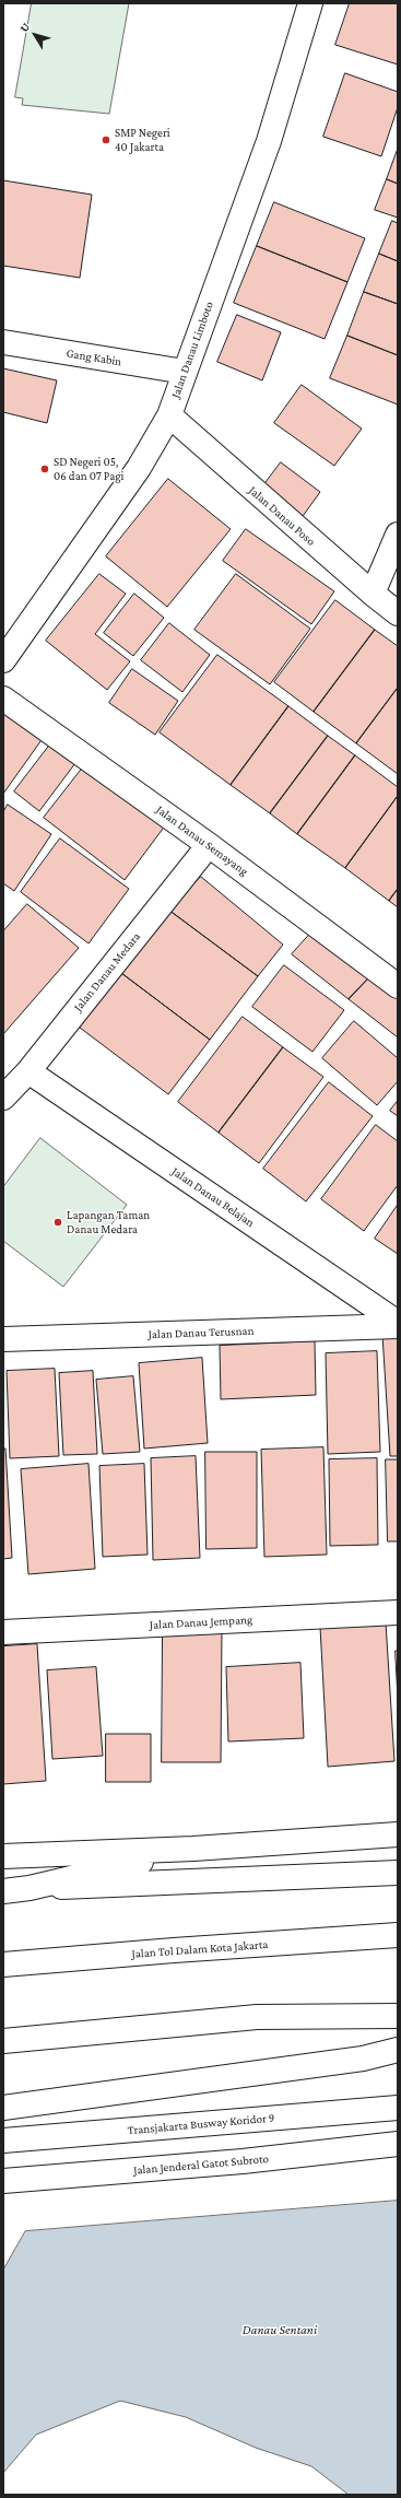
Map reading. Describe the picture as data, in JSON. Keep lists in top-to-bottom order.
{
  "streets": {
    "main road": [
      "Jalan Danau Limboto",
      "Gang Kabin",
      "Jalan Danau Poso",
      "Jalan Danau Semayang",
      "Jalan Danau Medara",
      "Jalan Danau Belajan",
      "Jalan Danau Terusnan",
      "Jalan Danau Jempang",
      "Jalan Tol Dalam Kota Jakarta",
      "Transjakarta Busway Koridor 9",
      "Jalan Jenderal Gatot Subroto"
    ]
  },
  "crossings": [
    ["Jalan Danau Limboto", "Gang Kabin"],
    ["Jalan Danau Limboto", "Jalan Danau Poso"],
    ["Jalan Danau Semayang", "Jalan Danau Medara"],
    ["Jalan Danau Medara", "Jalan Danau Belajan"],
    ["Jalan Danau Belajan", "Jalan Danau Terusnan"]
  ],
  "water": ["Danau Sentani"],
  "places": ["SMP Negeri 40 Jakarta", "SD Negeri 05, 06 dan 07 Pagi", "Lapangan Taman Danau Medara"],
  "north": "top left"
}
